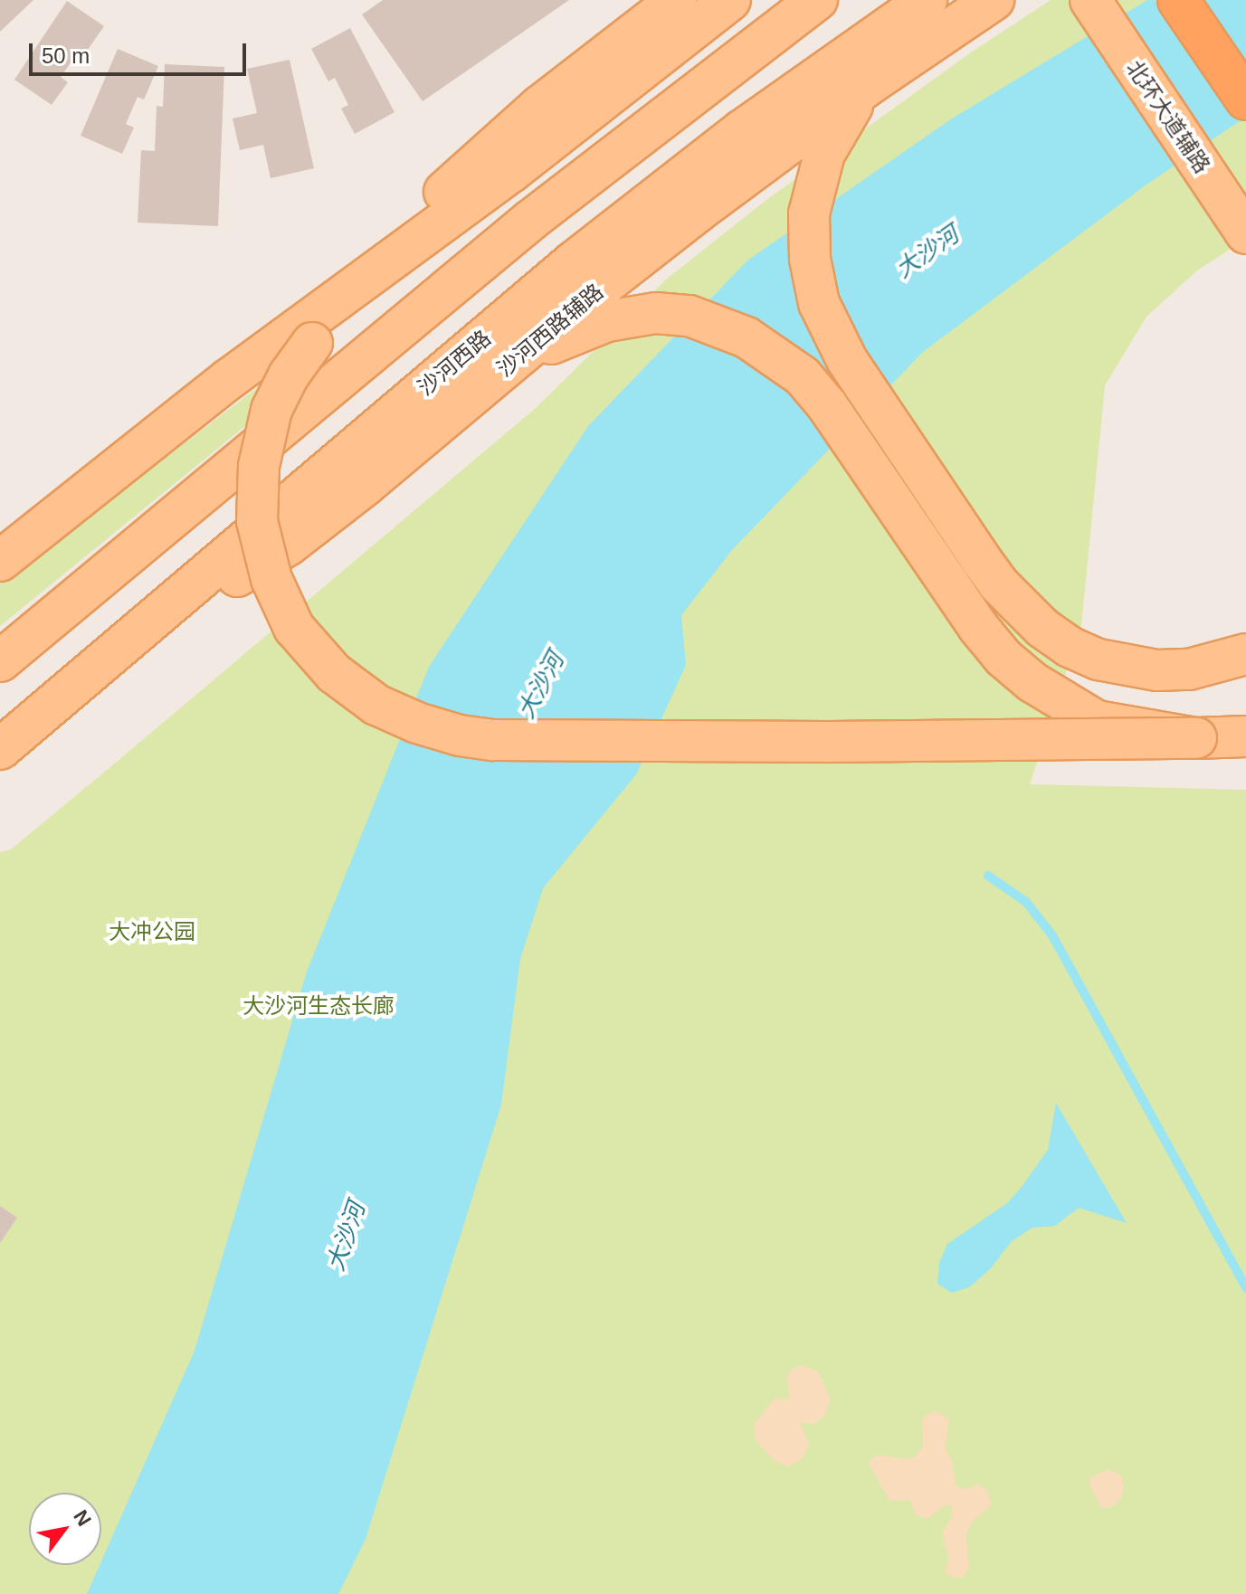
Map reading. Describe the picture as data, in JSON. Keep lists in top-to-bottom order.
{
  "streets": {
    "main road": ["北环大道辅路", "沙河西路辅路", "沙河西路"]
  },
  "crossings": [
    ["沙河西路辅路", "沙河西路"]
  ],
  "water": ["大沙河"],
  "parks": ["大冲公园", "大沙河生态长廊"],
  "scale_bar": "50 m",
  "north": "top right"
}
